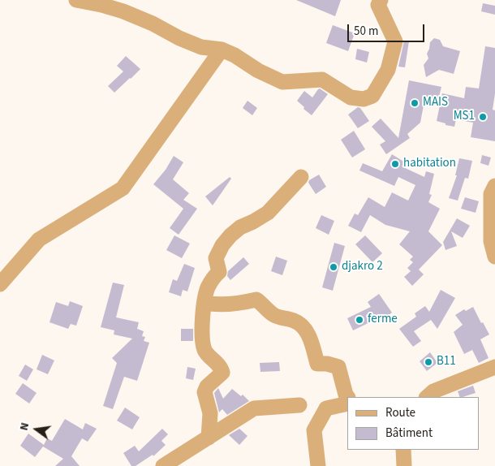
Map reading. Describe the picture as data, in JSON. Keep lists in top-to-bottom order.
{
  "places": [
    "MAIS",
    "MS1",
    "habitation",
    "djakro 2",
    "ferme",
    "B11"
  ],
  "legend": ["Route", "Bâtiment"],
  "scale_bar": "50 m",
  "north": "left"
}
